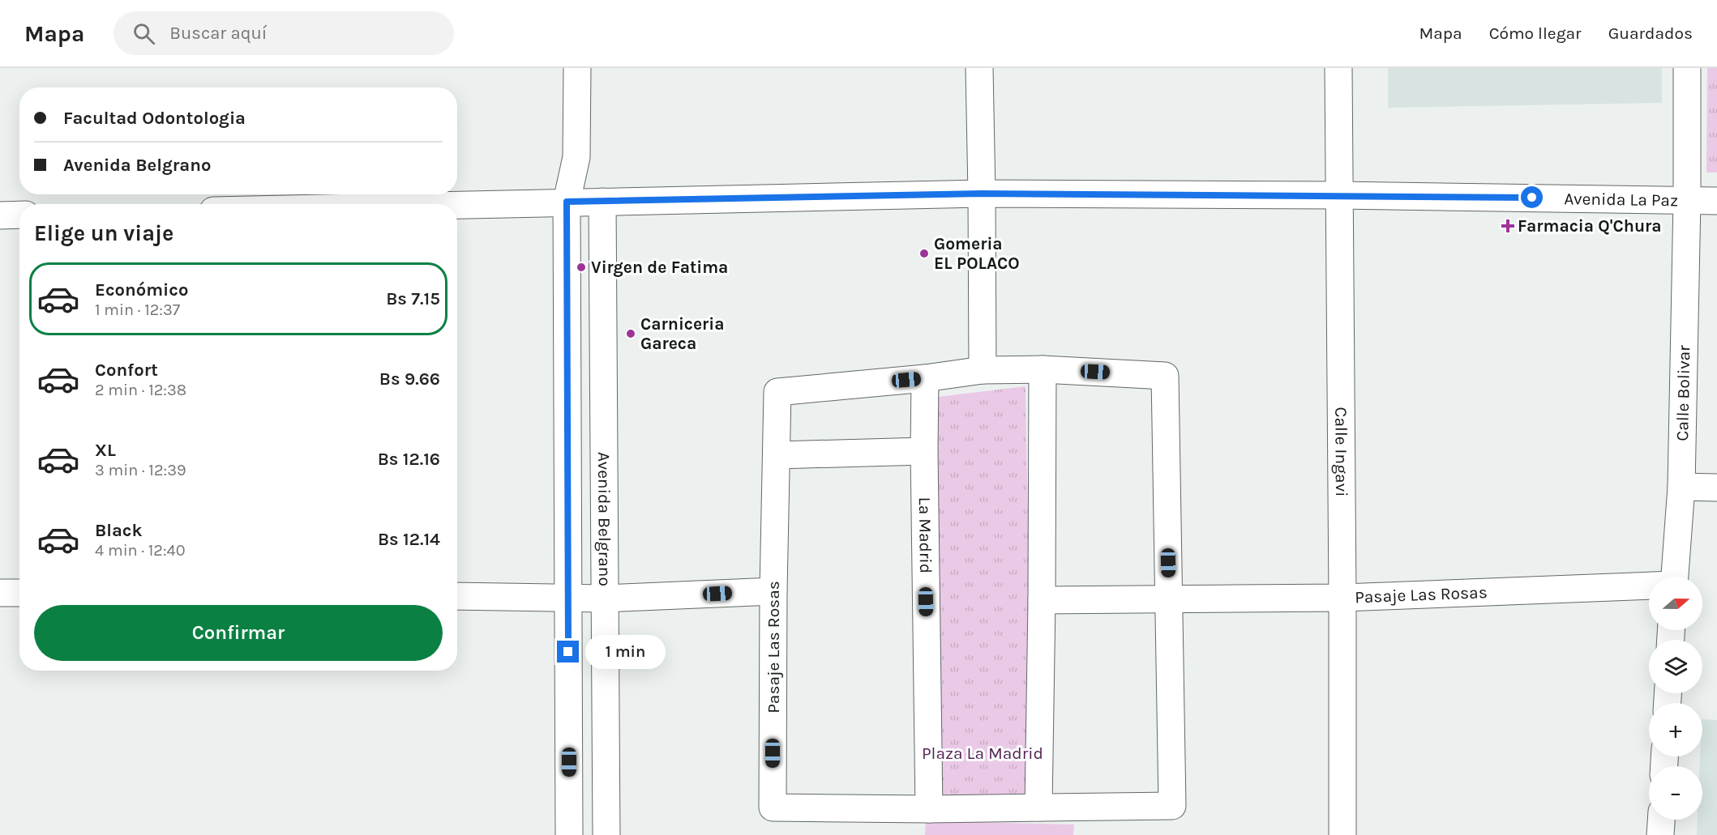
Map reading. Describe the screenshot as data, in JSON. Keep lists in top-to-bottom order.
{
  "streets": {
    "street": [
      "Avenida La Paz",
      "Calle Bolivar",
      "Calle Ingavi",
      "Avenida Belgrano",
      "La Madrid",
      "Pasaje Las Rosas"
    ]
  },
  "crossings": [
    ["Avenida La Paz", "Calle Bolivar"],
    ["Avenida La Paz", "Calle Ingavi"],
    ["Avenida La Paz", "Avenida Belgrano"],
    ["Calle Ingavi", "Pasaje Las Rosas"],
    ["La Madrid", "Pasaje Las Rosas"]
  ],
  "parks": ["Plaza La Madrid"],
  "places": {
    "health": ["Farmacia Q'Chura"],
    "other": ["Gomeria EL POLACO", "Virgen de Fatima", "Carniceria Gareca"]
  },
  "north": "right",
  "page": {
    "header": "Mapa",
    "search": "Buscar aquí",
    "nav": ["Mapa", "Cómo llegar", "Guardados"],
    "banner": ["Facultad Odontologia", "Avenida Belgrano"],
    "heading": "Elige un viaje",
    "list": [
      {
        "name": "Económico",
        "note": "1 min · 12:37",
        "value": "Bs 7.15"
      },
      {
        "name": "Confort",
        "note": "2 min · 12:38",
        "value": "Bs 9.66"
      },
      {
        "name": "XL",
        "note": "3 min · 12:39",
        "value": "Bs 12.16"
      },
      {
        "name": "Black",
        "note": "4 min · 12:40",
        "value": "Bs 12.14"
      }
    ],
    "map_buttons": ["+", "−"],
    "buttons": "Confirmar",
    "bubble": "1 min"
  }
}
